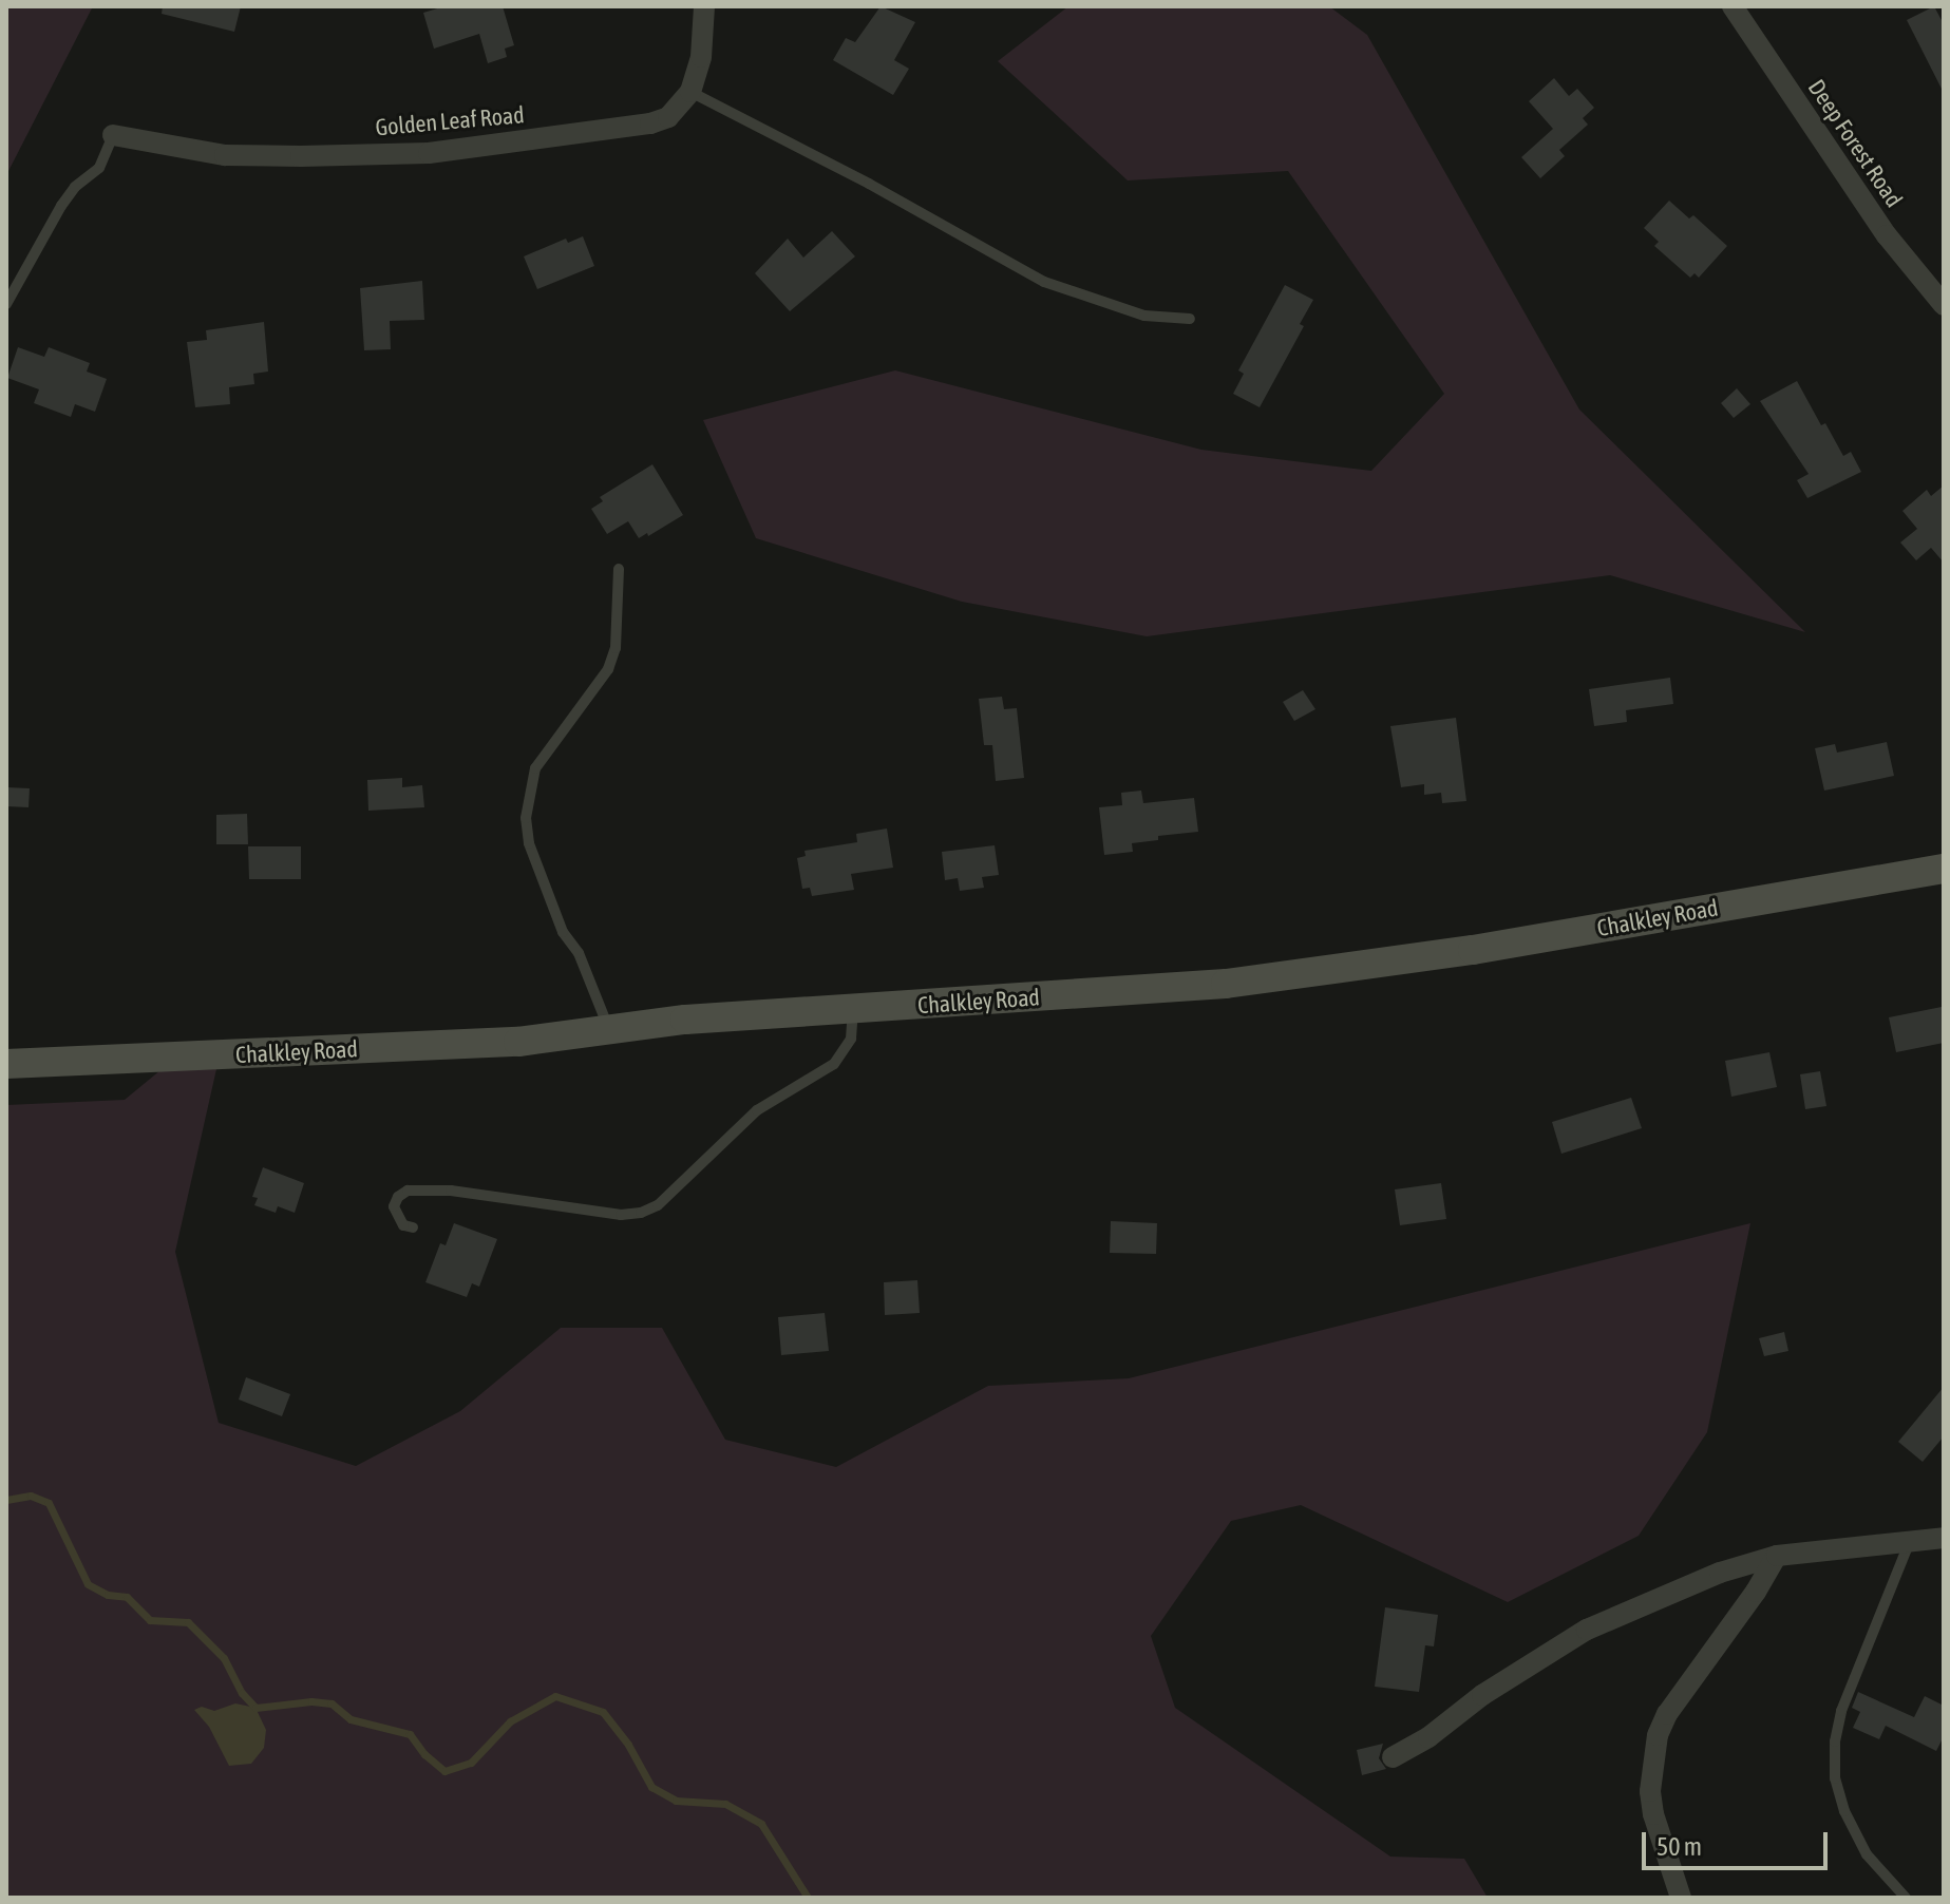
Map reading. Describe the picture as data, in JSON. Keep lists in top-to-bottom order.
{
  "streets": {
    "street": ["Golden Leaf Road", "Deep Forest Road", "Chalkley Road"]
  },
  "scale_bar": "50 m"
}
